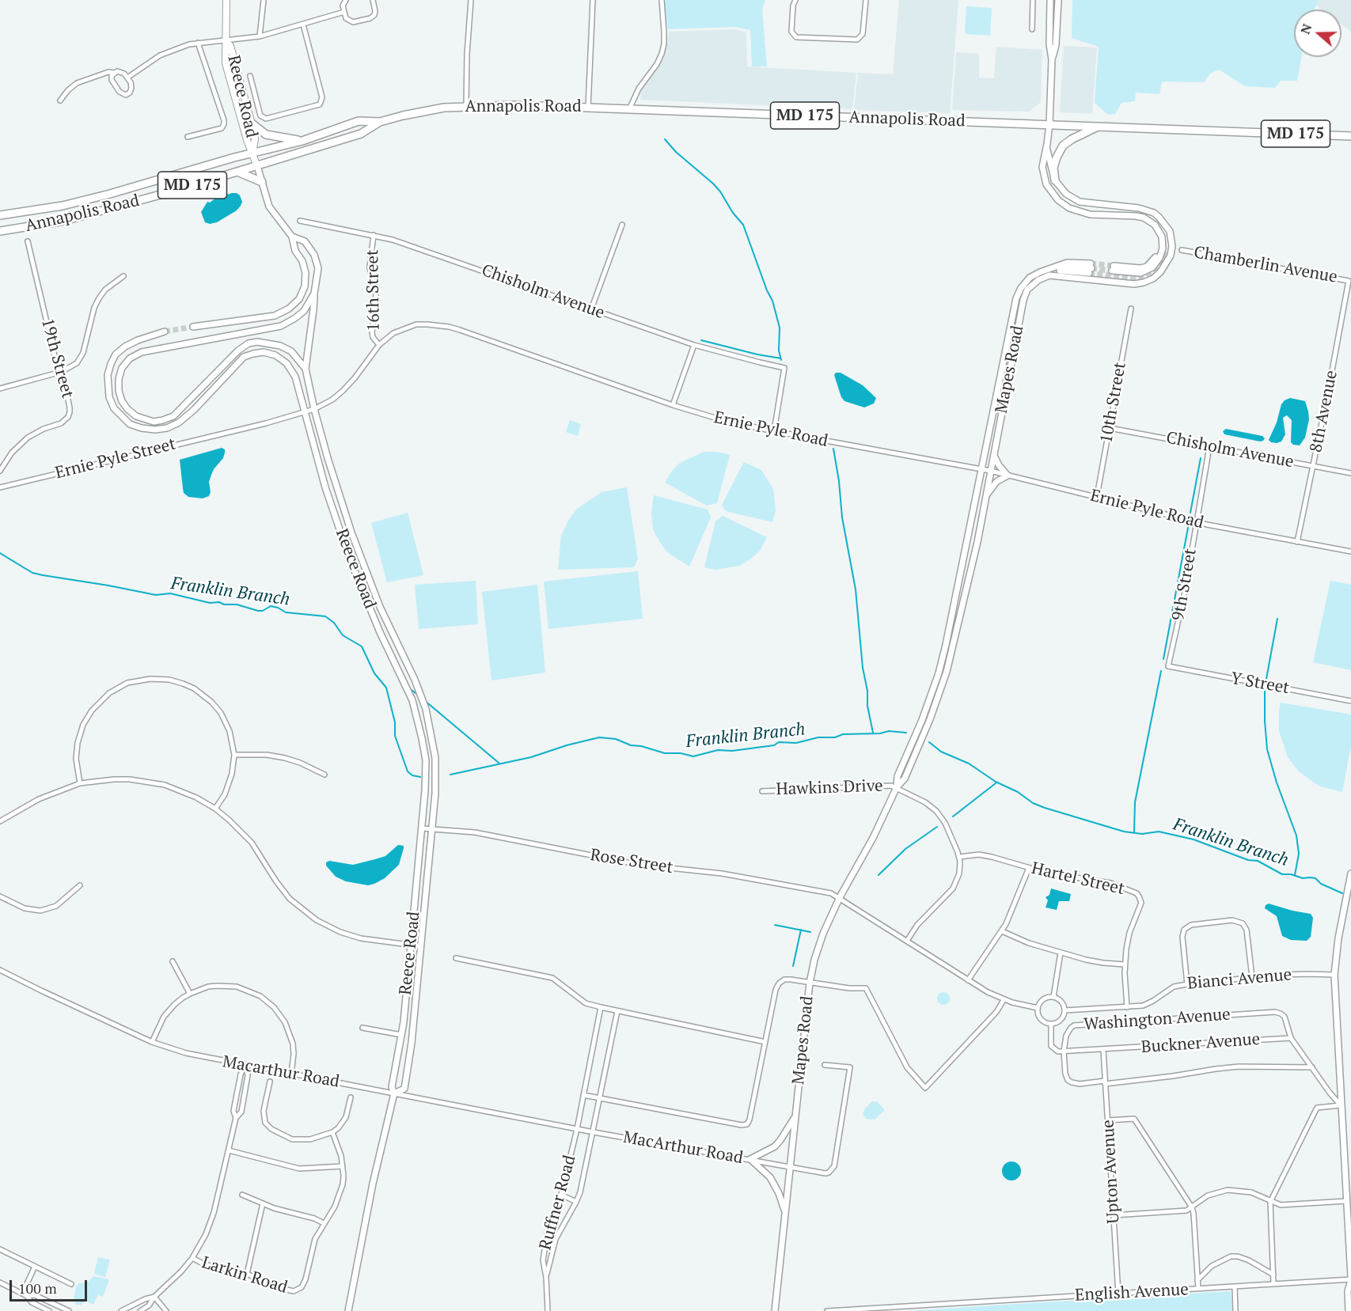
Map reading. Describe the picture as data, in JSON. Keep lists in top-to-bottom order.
{
  "streets": {
    "main road": ["Reece Road", "Annapolis Road", "MD 175"],
    "street": [
      "Chamberlin Avenue",
      "16th Street",
      "Chisholm Avenue",
      "19th Street",
      "Mapes Road",
      "10th Street",
      "8th Avenue",
      "Ernie Pyle Road",
      "Ernie Pyle Street",
      "9th Street",
      "Y Street",
      "Hawkins Drive",
      "Rose Street",
      "Hartel Street",
      "Bianci Avenue",
      "Washington Avenue",
      "Buckner Avenue",
      "Macarthur Road",
      "MacArthur Road",
      "Upton Avenue",
      "Ruffner Road",
      "Larkin Road",
      "English Avenue"
    ]
  },
  "crossings": [
    ["Reece Road", "Annapolis Road"],
    ["Reece Road", "Ernie Pyle Road"],
    ["Reece Road", "Rose Street"],
    ["Reece Road", "Macarthur Road"],
    ["Chamberlin Avenue", "8th Avenue"],
    ["16th Street", "Chisholm Avenue"],
    ["16th Street", "Ernie Pyle Road"],
    ["Chisholm Avenue", "10th Street"],
    ["Chisholm Avenue", "8th Avenue"],
    ["Chisholm Avenue", "Ernie Pyle Road"],
    ["Chisholm Avenue", "9th Street"],
    ["Mapes Road", "Ernie Pyle Road"],
    ["Mapes Road", "Hawkins Drive"],
    ["Mapes Road", "Rose Street"],
    ["Mapes Road", "MacArthur Road"],
    ["10th Street", "Ernie Pyle Road"],
    ["8th Avenue", "Ernie Pyle Road"],
    ["Ernie Pyle Road", "Ernie Pyle Street"],
    ["Ernie Pyle Road", "9th Street"],
    ["9th Street", "Y Street"],
    ["Hartel Street", "Bianci Avenue"],
    ["Washington Avenue", "Buckner Avenue"],
    ["Washington Avenue", "Upton Avenue"],
    ["Buckner Avenue", "Upton Avenue"],
    ["Macarthur Road", "MacArthur Road"],
    ["Macarthur Road", "Ruffner Road"],
    ["MacArthur Road", "Ruffner Road"],
    ["Upton Avenue", "English Avenue"]
  ],
  "water": ["Franklin Branch"],
  "scale_bar": "100 m",
  "north": "left"
}
